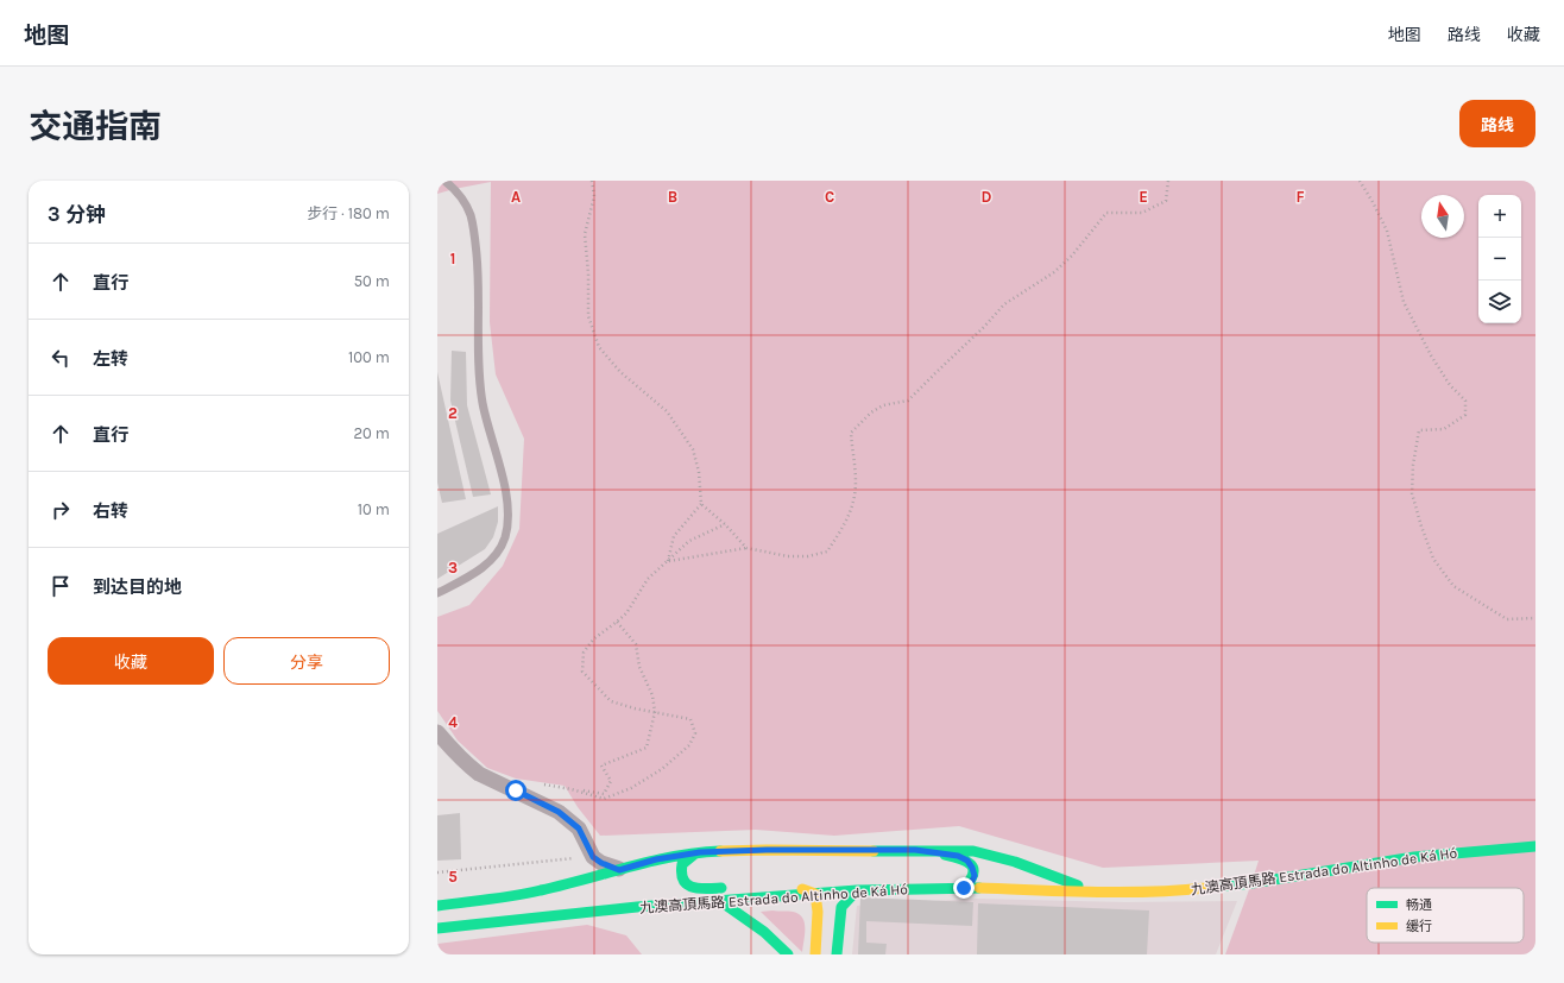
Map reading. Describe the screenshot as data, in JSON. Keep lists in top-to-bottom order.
{
  "streets": {
    "main road": ["九澳高頂馬路 Estrada do Altinho de Ká Hó"]
  },
  "legend": ["畅通", "缓行"],
  "north": "top",
  "page": {
    "header": "地图",
    "nav": ["地图", "路线", "收藏"],
    "title": "交通指南",
    "buttons": [
      "路线",
      ["收藏", "分享"]
    ],
    "heading": ["3 分钟", "步行 · 180 m"],
    "map_buttons": ["+", "−"],
    "list": [
      ["直行", "50 m"],
      ["左转", "100 m"],
      ["直行", "20 m"],
      ["右转", "10 m"],
      "到达目的地"
    ]
  },
  "grid": {
    "columns": [
      "A",
      "B",
      "C",
      "D",
      "E",
      "F"
    ],
    "rows": [
      "1",
      "2",
      "3",
      "4",
      "5"
    ]
  }
}
